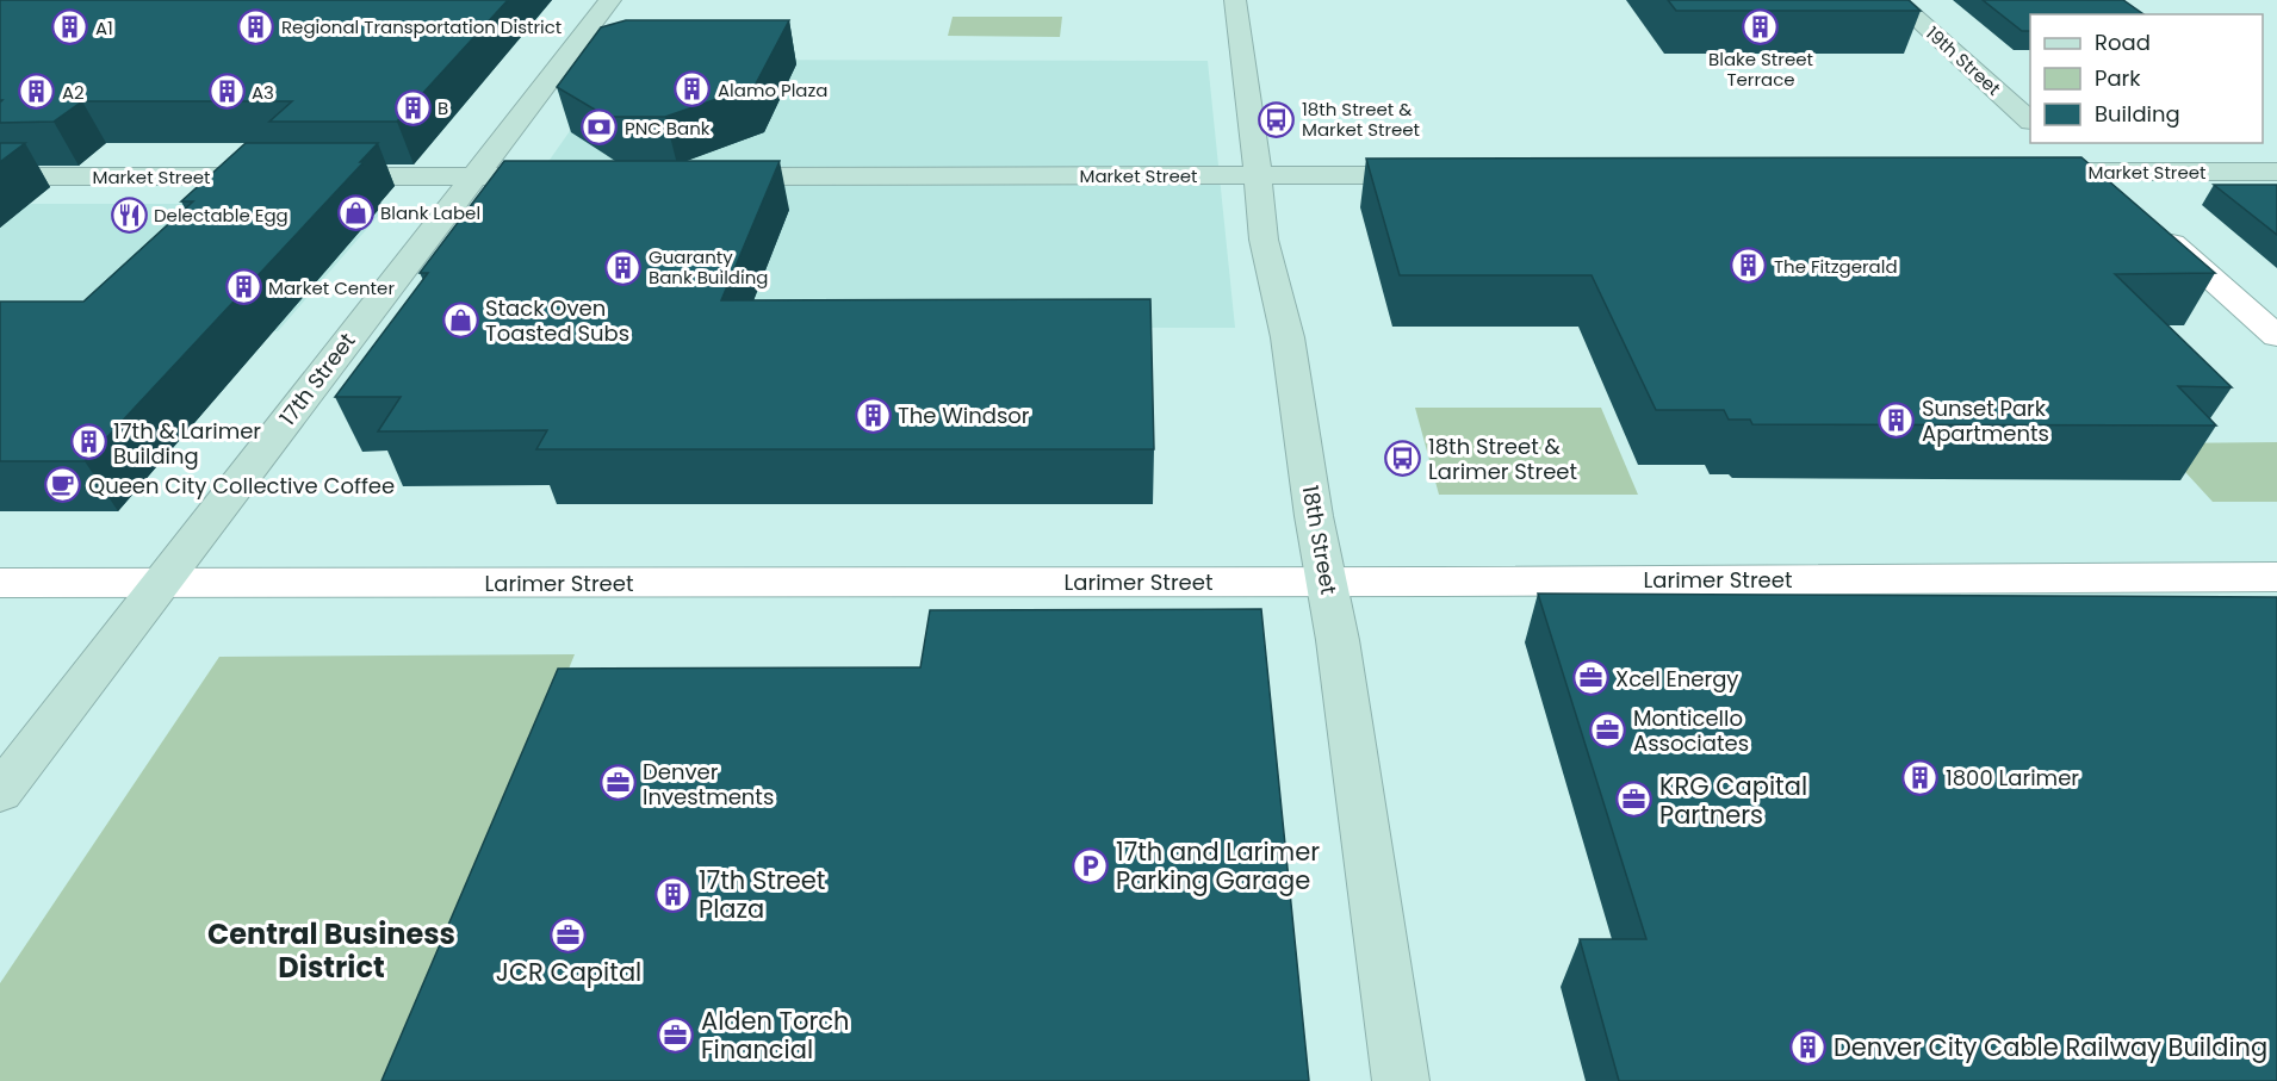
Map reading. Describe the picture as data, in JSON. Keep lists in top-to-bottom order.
{
  "streets": {
    "main road": [
      "19th Street",
      "Market Street",
      "17th Street",
      "18th Street"
    ],
    "street": ["Larimer Street"]
  },
  "crossings": [
    ["Market Street", "17th Street"],
    ["Market Street", "18th Street"],
    ["17th Street", "Larimer Street"],
    ["18th Street", "Larimer Street"]
  ],
  "districts": ["Central Business District"],
  "places": {
    "building": [
      "Regional Transportation District",
      "Blake Street Terrace",
      "A1",
      "Alamo Plaza",
      "A2",
      "A3",
      "B",
      "The Fitzgerald",
      "Guaranty Bank Building",
      "Market Center",
      "The Windsor",
      "Sunset Park Apartments",
      "17th & Larimer Building",
      "1800 Larimer",
      "17th Street Plaza",
      "Denver City Cable Railway Building"
    ],
    "bus stop": ["18th Street & Market Street", "18th Street & Larimer Street"],
    "bank": ["PNC Bank"],
    "shop": ["Blank Label", "Stack Oven Toasted Subs"],
    "restaurant": ["Delectable Egg"],
    "cafe": ["Queen City Collective Coffee"],
    "office": [
      "Xcel Energy",
      "Monticello Associates",
      "Denver Investments",
      "KRG Capital Partners",
      "JCR Capital",
      "Alden Torch Financial"
    ],
    "parking": ["17th and Larimer Parking Garage"]
  },
  "legend": ["Road", "Park", "Building"]
}
